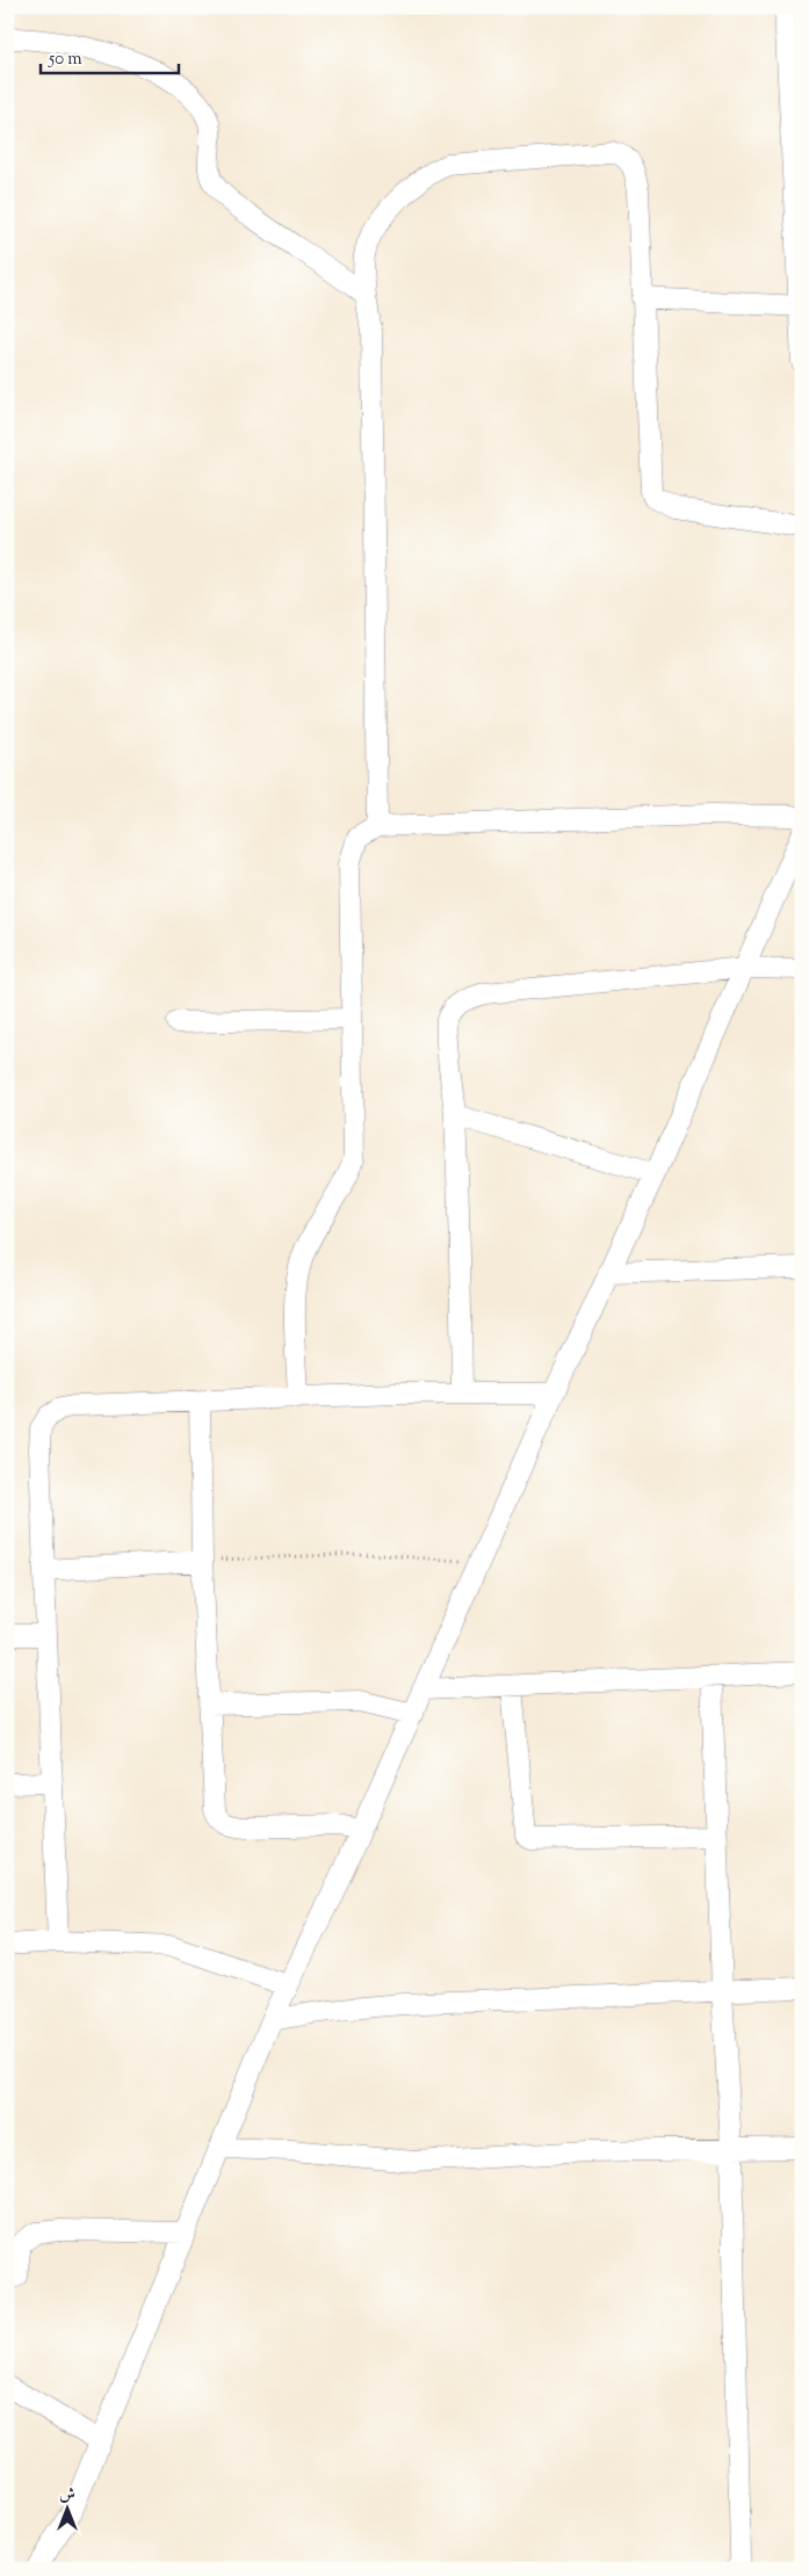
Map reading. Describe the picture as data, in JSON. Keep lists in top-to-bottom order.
{
  "scale_bar": "50 m",
  "north": "top"
}
